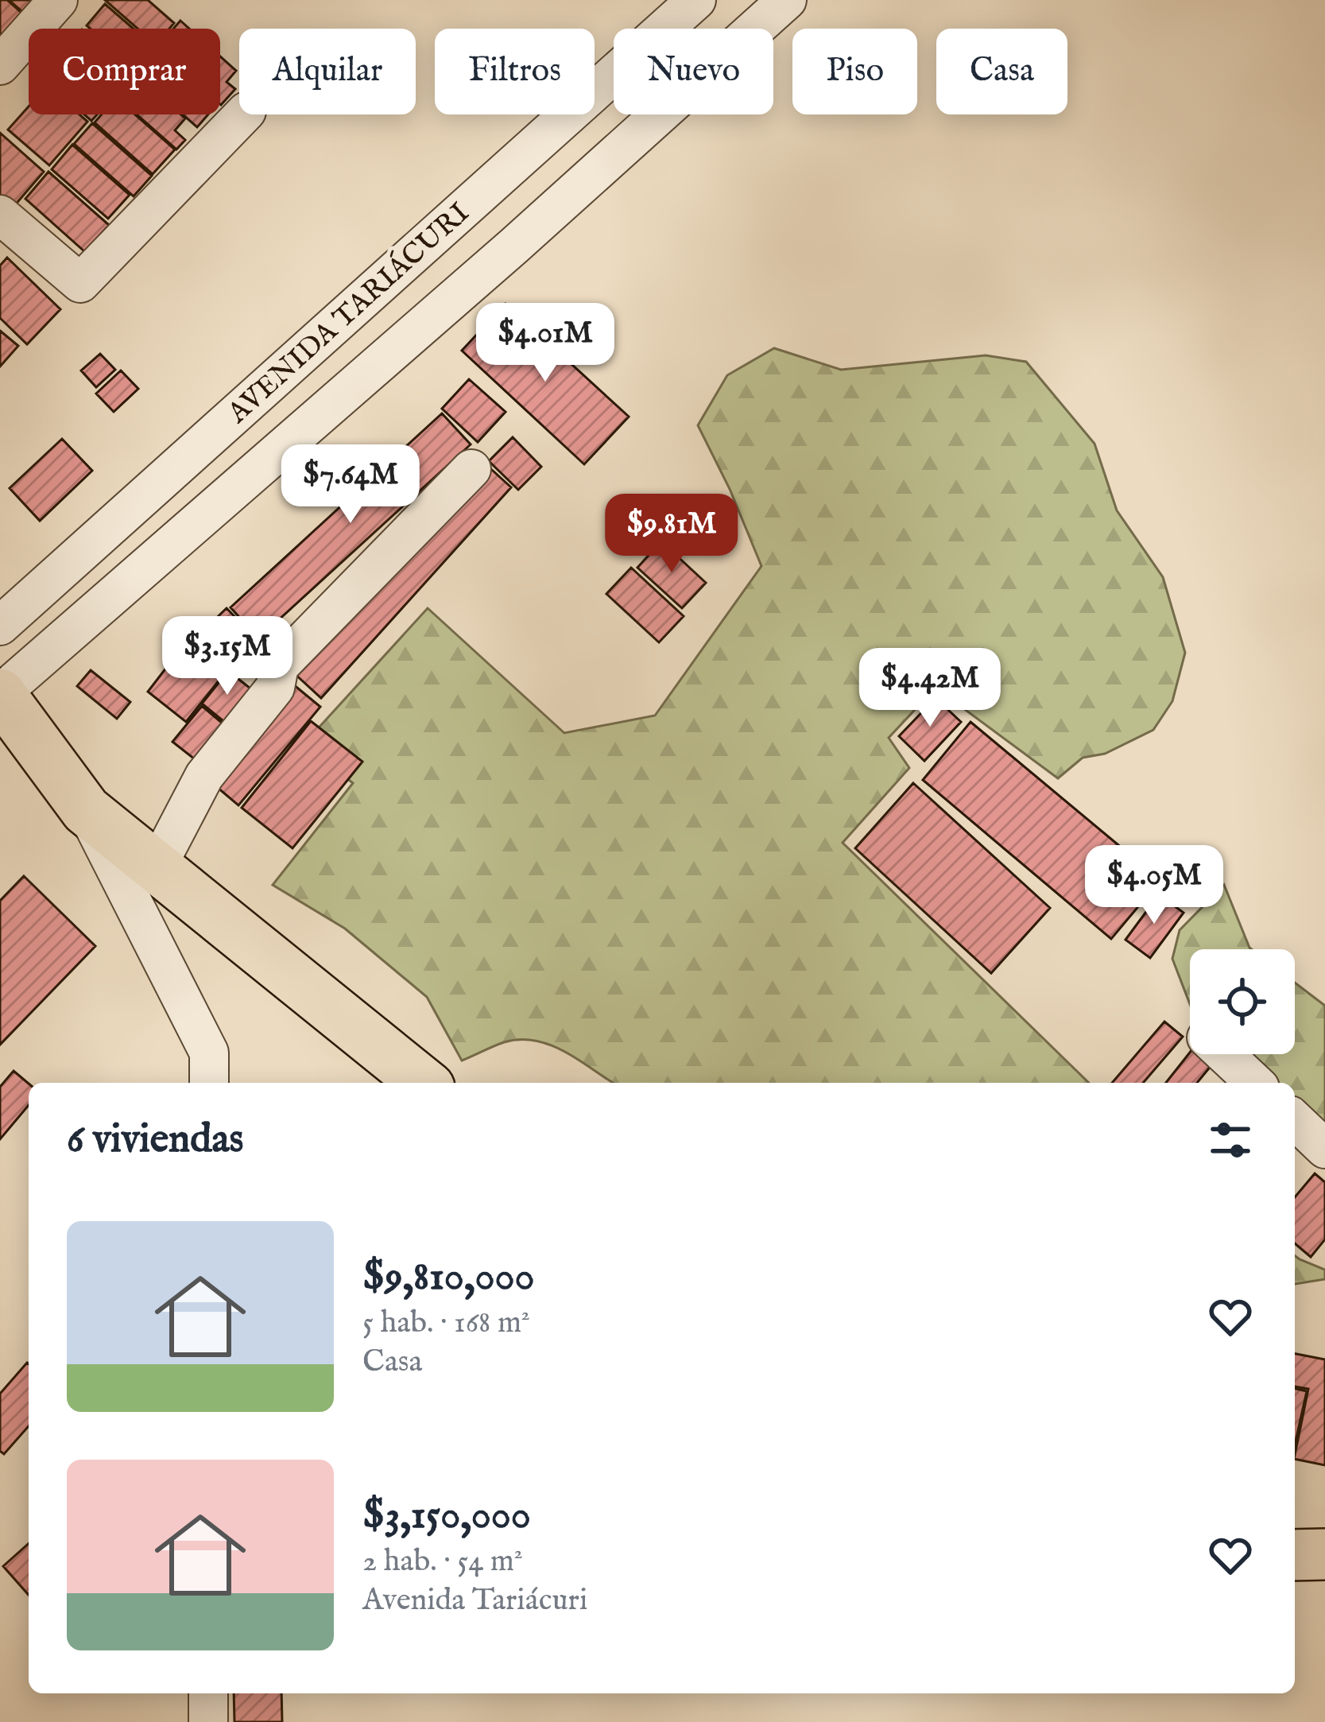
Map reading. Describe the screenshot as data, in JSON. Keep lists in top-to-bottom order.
{
  "streets": {
    "street": ["AVENIDA TARIÁCURI"]
  },
  "page": {
    "chip": [
      "Comprar",
      "Alquilar",
      "Filtros",
      "Nuevo",
      "Piso",
      "Casa"
    ],
    "price": [
      "$4.01M",
      "$7.64M",
      "$9.81M",
      "$3.15M",
      "$4.42M",
      "$4.05M"
    ],
    "heading": "6 viviendas",
    "list": [
      {
        "name": "$9,810,000",
        "note": "5 hab. · 168 m² · Casa"
      },
      {
        "name": "$3,150,000",
        "note": "2 hab. · 54 m² · Avenida Tariácuri"
      }
    ]
  }
}
